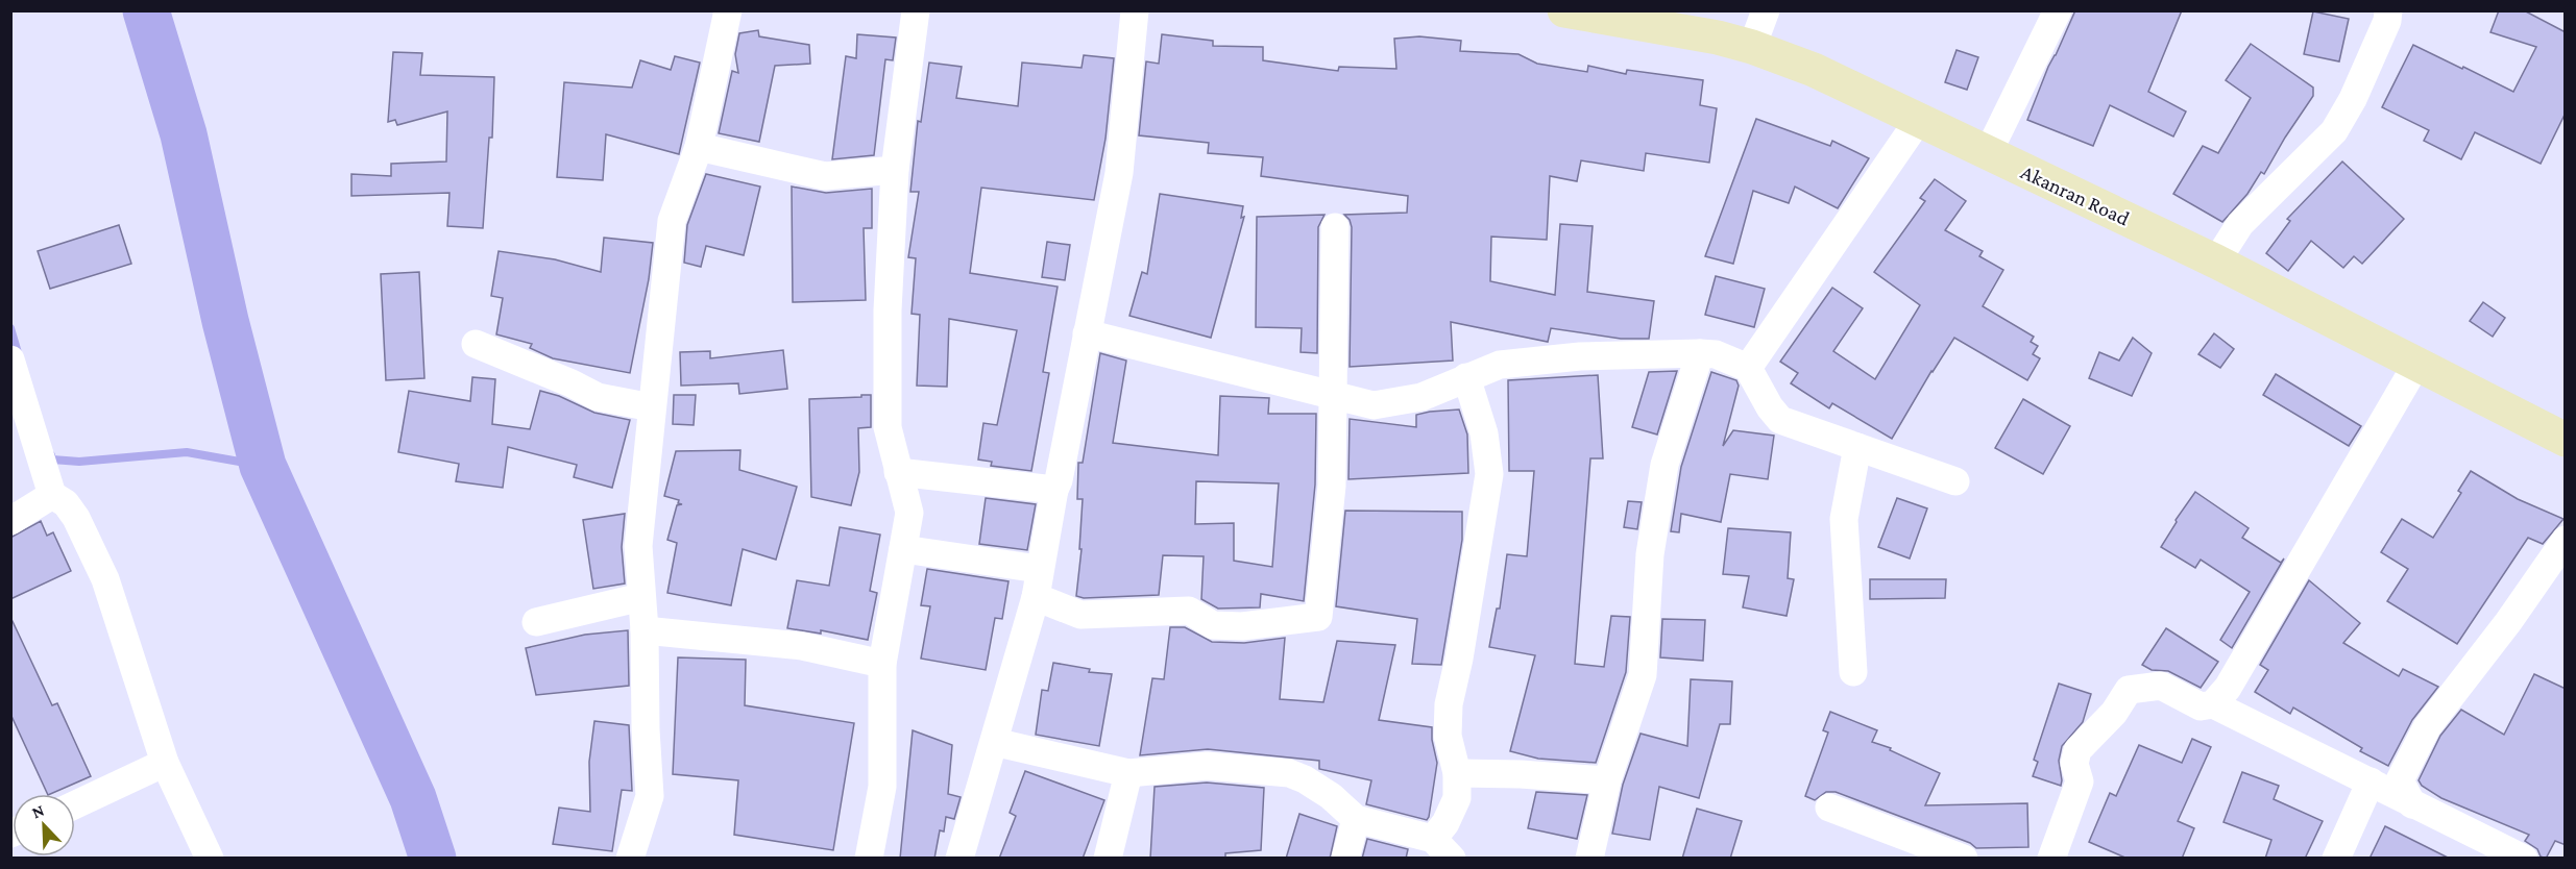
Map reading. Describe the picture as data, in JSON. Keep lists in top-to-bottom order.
{
  "streets": {
    "main road": ["Akanran Road"]
  },
  "north": "top left"
}
